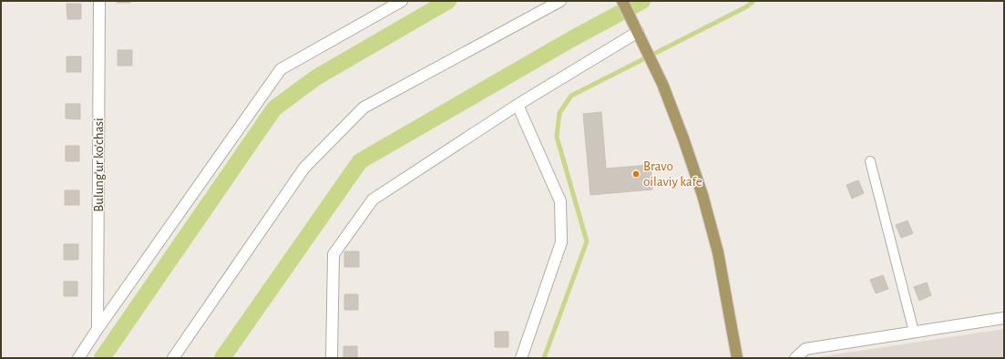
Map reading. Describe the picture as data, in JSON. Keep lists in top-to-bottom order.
{
  "streets": {
    "street": ["Bulung'ur ko'chasi"]
  },
  "places": ["Bravo oilaviy kafe"]
}
